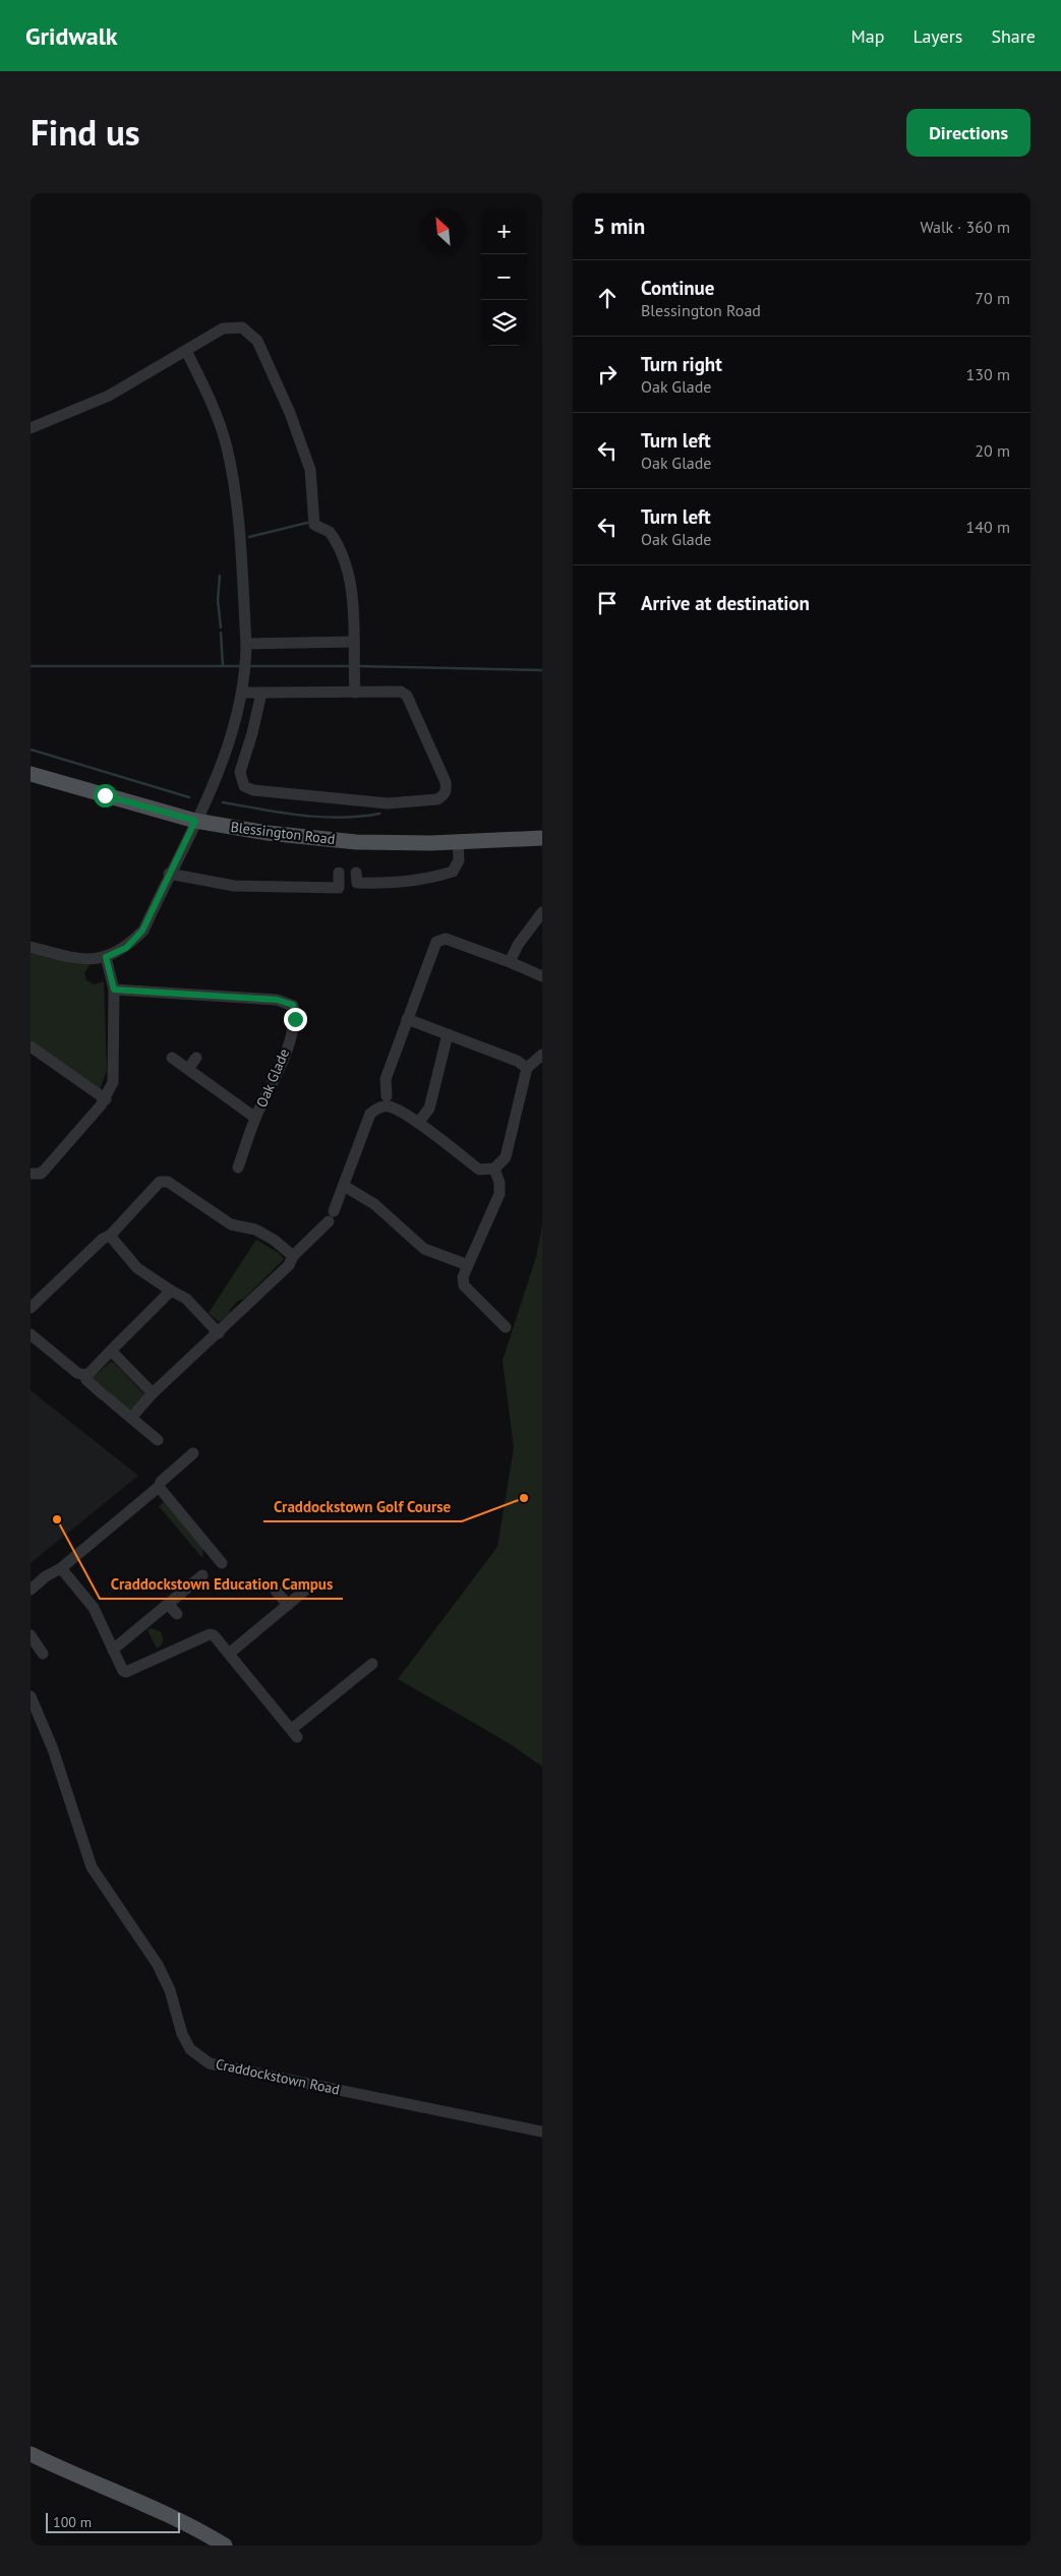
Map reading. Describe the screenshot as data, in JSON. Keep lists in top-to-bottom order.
{
  "streets": {
    "main road": ["Blessington Road"],
    "street": ["Oak Glade", "Craddockstown Road"]
  },
  "places": ["Craddockstown Golf Course", "Craddockstown Education Campus"],
  "scale_bar": "100 m",
  "north": "top left",
  "page": {
    "header": "Gridwalk",
    "nav": ["Map", "Layers", "Share"],
    "title": "Find us",
    "buttons": "Directions",
    "heading": ["5 min", "Walk · 360 m"],
    "map_buttons": ["+", "−"],
    "list": [
      ["Continue", "Blessington Road", "70 m"],
      ["Turn right", "Oak Glade", "130 m"],
      ["Turn left", "Oak Glade", "20 m"],
      ["Turn left", "Oak Glade", "140 m"],
      "Arrive at destination"
    ],
    "scale": "100 m"
  }
}
